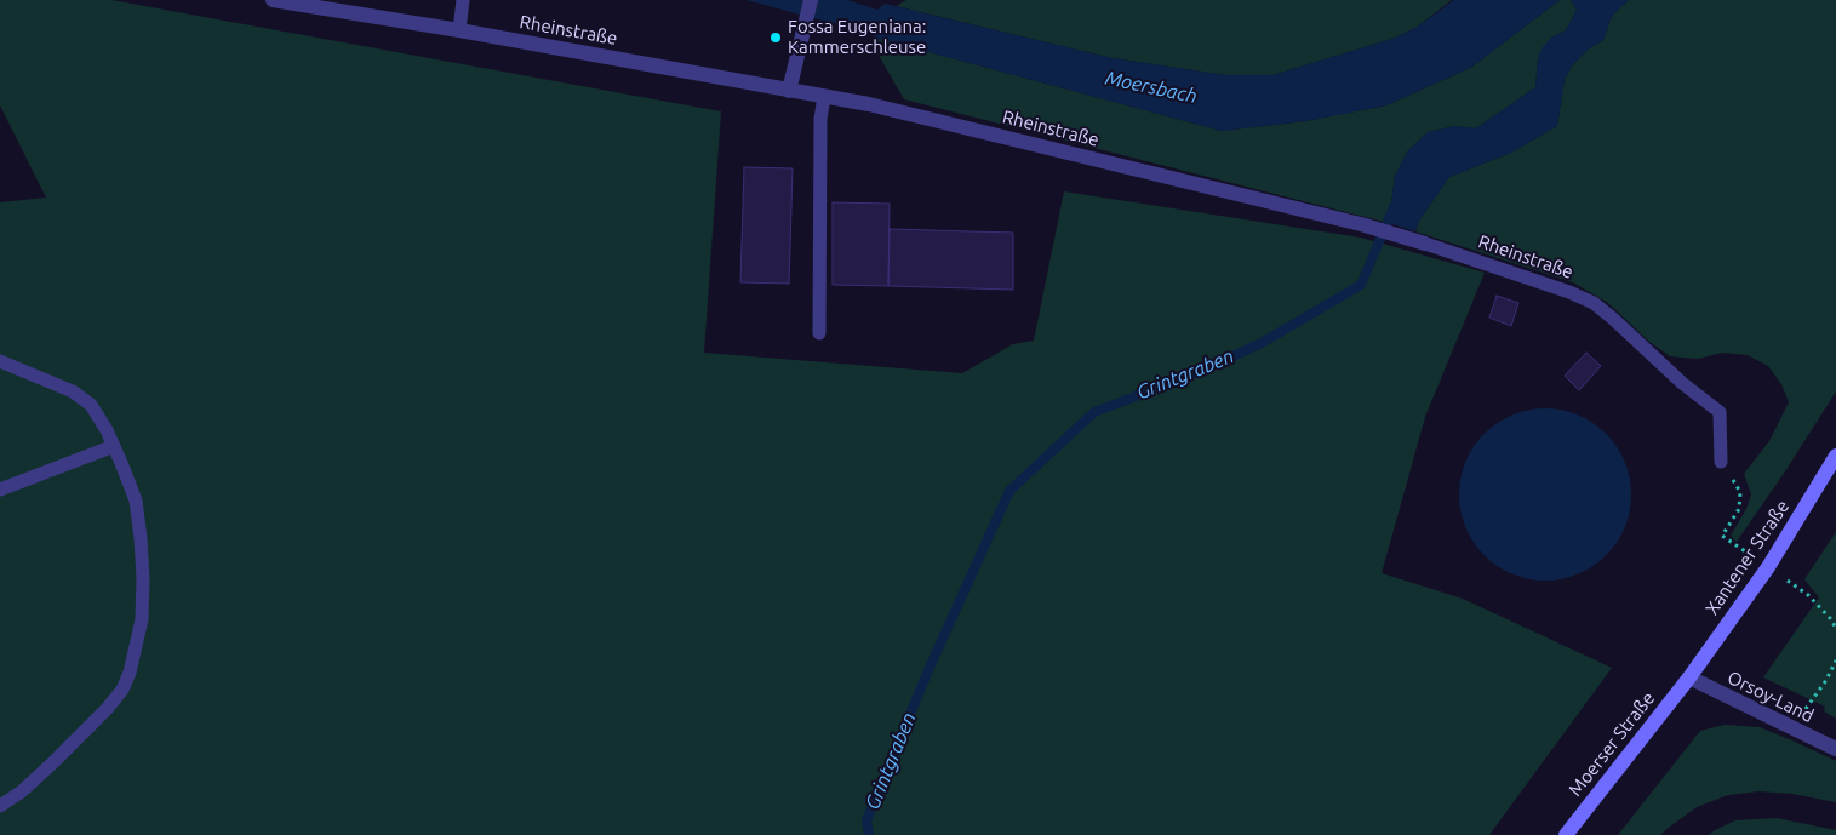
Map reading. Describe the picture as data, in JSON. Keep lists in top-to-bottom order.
{
  "streets": {
    "main road": ["Xantener Straße", "Moerser Straße"],
    "street": ["Rheinstraße", "Orsoy-Land"]
  },
  "crossings": [
    ["Xantener Straße", "Orsoy-Land"],
    ["Xantener Straße", "Moerser Straße"],
    ["Orsoy-Land", "Moerser Straße"]
  ],
  "water": ["Moersbach", "Grintgraben"],
  "places": ["Fossa Eugeniana: Kammerschleuse"]
}
